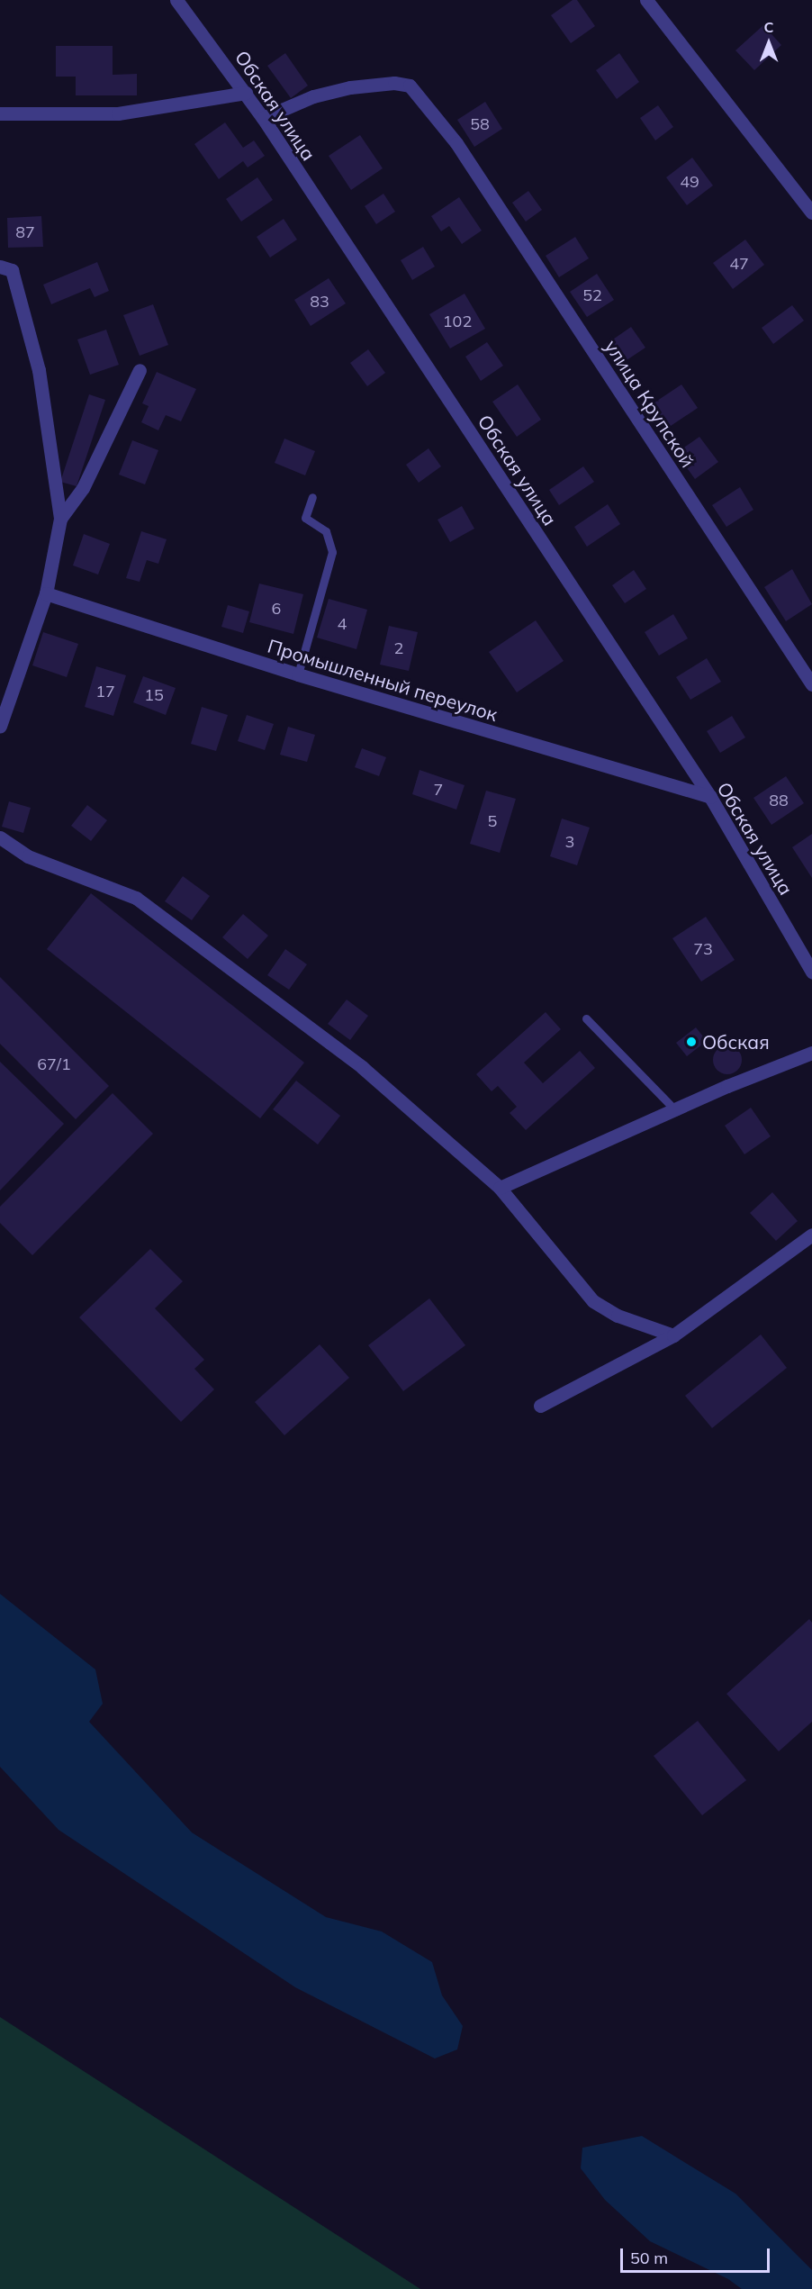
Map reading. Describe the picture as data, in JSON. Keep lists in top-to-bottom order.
{
  "streets": {
    "street": ["Обская улица", "улица Крупской", "Промышленный переулок"]
  },
  "crossings": [
    ["Обская улица", "улица Крупской"],
    ["Обская улица", "Промышленный переулок"]
  ],
  "places": ["Обская"],
  "house_numbers": [
    "58",
    "49",
    "87",
    "47",
    "52",
    "83",
    "102",
    "6",
    "4",
    "2",
    "17",
    "15",
    "7",
    "88",
    "5",
    "3",
    "73",
    "67/1"
  ],
  "scale_bar": "50 m",
  "north": "top"
}
